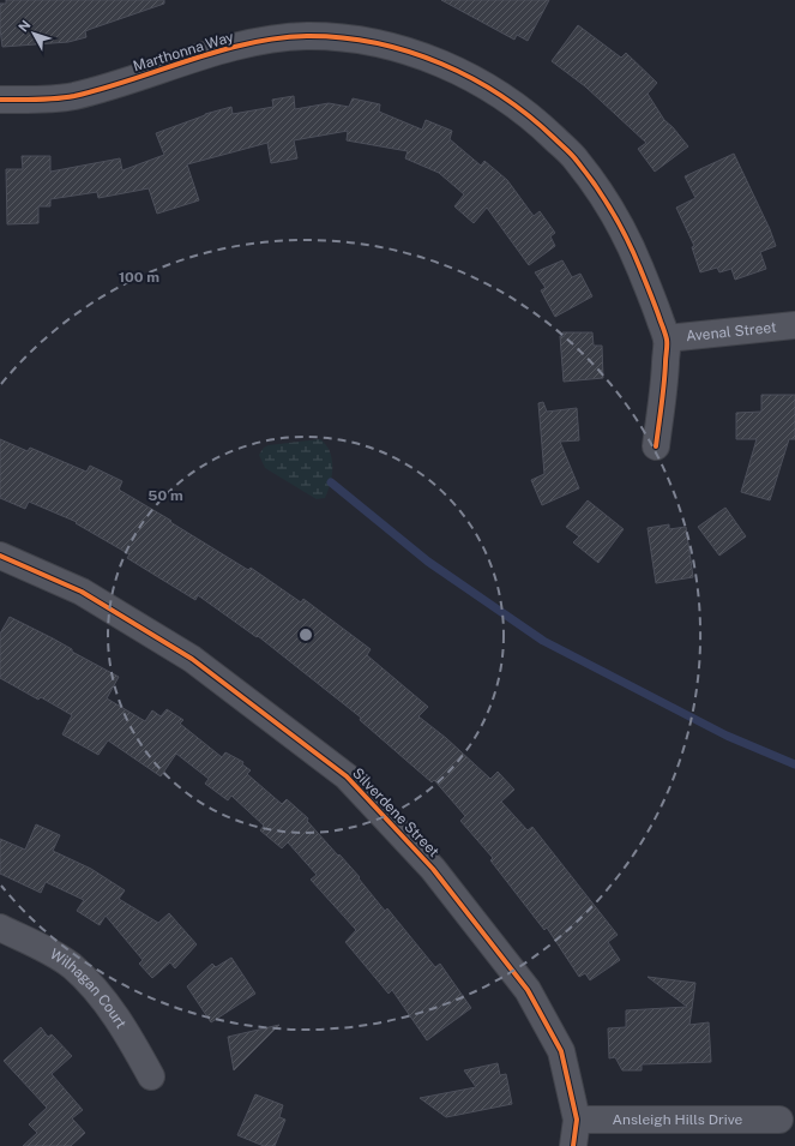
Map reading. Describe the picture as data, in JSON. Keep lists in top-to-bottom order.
{
  "streets": {
    "street": [
      "Marthonna Way",
      "Avenal Street",
      "Silverdene Street",
      "Wilhagan Court",
      "Ansleigh Hills Drive"
    ]
  },
  "crossings": [
    ["Marthonna Way", "Avenal Street"],
    ["Silverdene Street", "Ansleigh Hills Drive"]
  ],
  "north": "top left",
  "rings": ["100 m", "50 m"]
}
